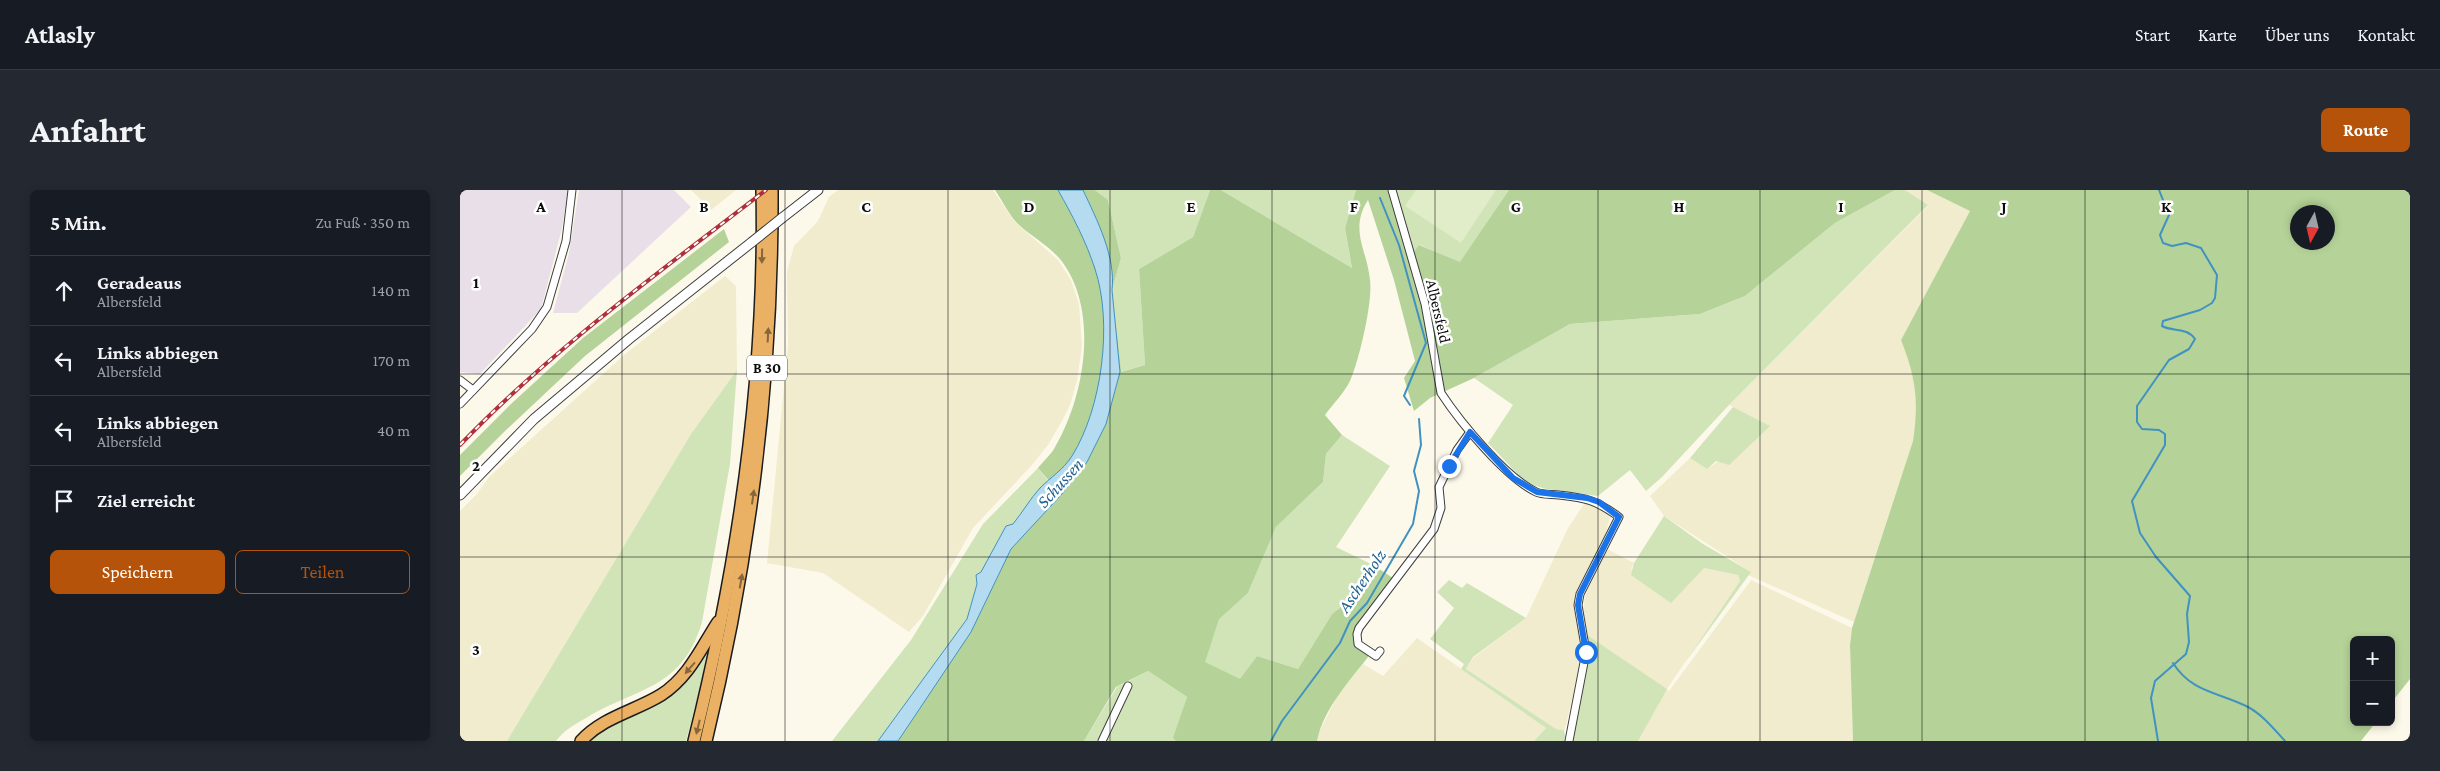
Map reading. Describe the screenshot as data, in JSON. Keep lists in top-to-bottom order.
{
  "streets": {
    "highway": ["B 30"],
    "street": ["Albersfeld"]
  },
  "water": ["Schussen", "Ascherholz"],
  "north": "bottom",
  "page": {
    "header": "Atlasly",
    "nav": [
      "Start",
      "Karte",
      "Über uns",
      "Kontakt"
    ],
    "buttons": [
      "Route",
      ["Speichern", "Teilen"]
    ],
    "title": "Anfahrt",
    "heading": ["5 Min.", "Zu Fuß · 350 m"],
    "list": [
      ["Geradeaus", "Albersfeld", "140 m"],
      ["Links abbiegen", "Albersfeld", "170 m"],
      ["Links abbiegen", "Albersfeld", "40 m"],
      "Ziel erreicht"
    ],
    "map_buttons": ["+", "−"]
  },
  "grid": {
    "columns": [
      "A",
      "B",
      "C",
      "D",
      "E",
      "F",
      "G",
      "H",
      "I",
      "J",
      "K"
    ],
    "rows": ["1", "2", "3"]
  }
}
